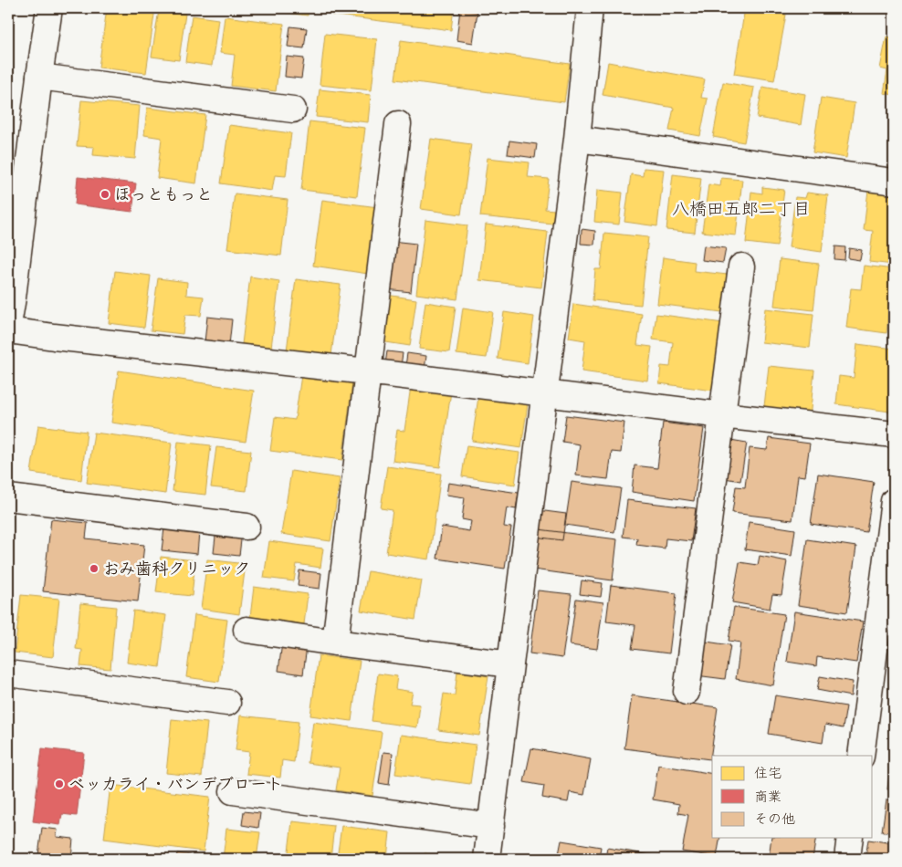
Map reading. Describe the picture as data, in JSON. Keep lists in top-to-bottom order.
{
  "districts": ["八橋田五郎二丁目"],
  "places": ["ほっともっと", "おみ歯科クリニック", "ベッカライ・バンデブロート"],
  "legend": ["住宅", "商業", "その他"]
}
